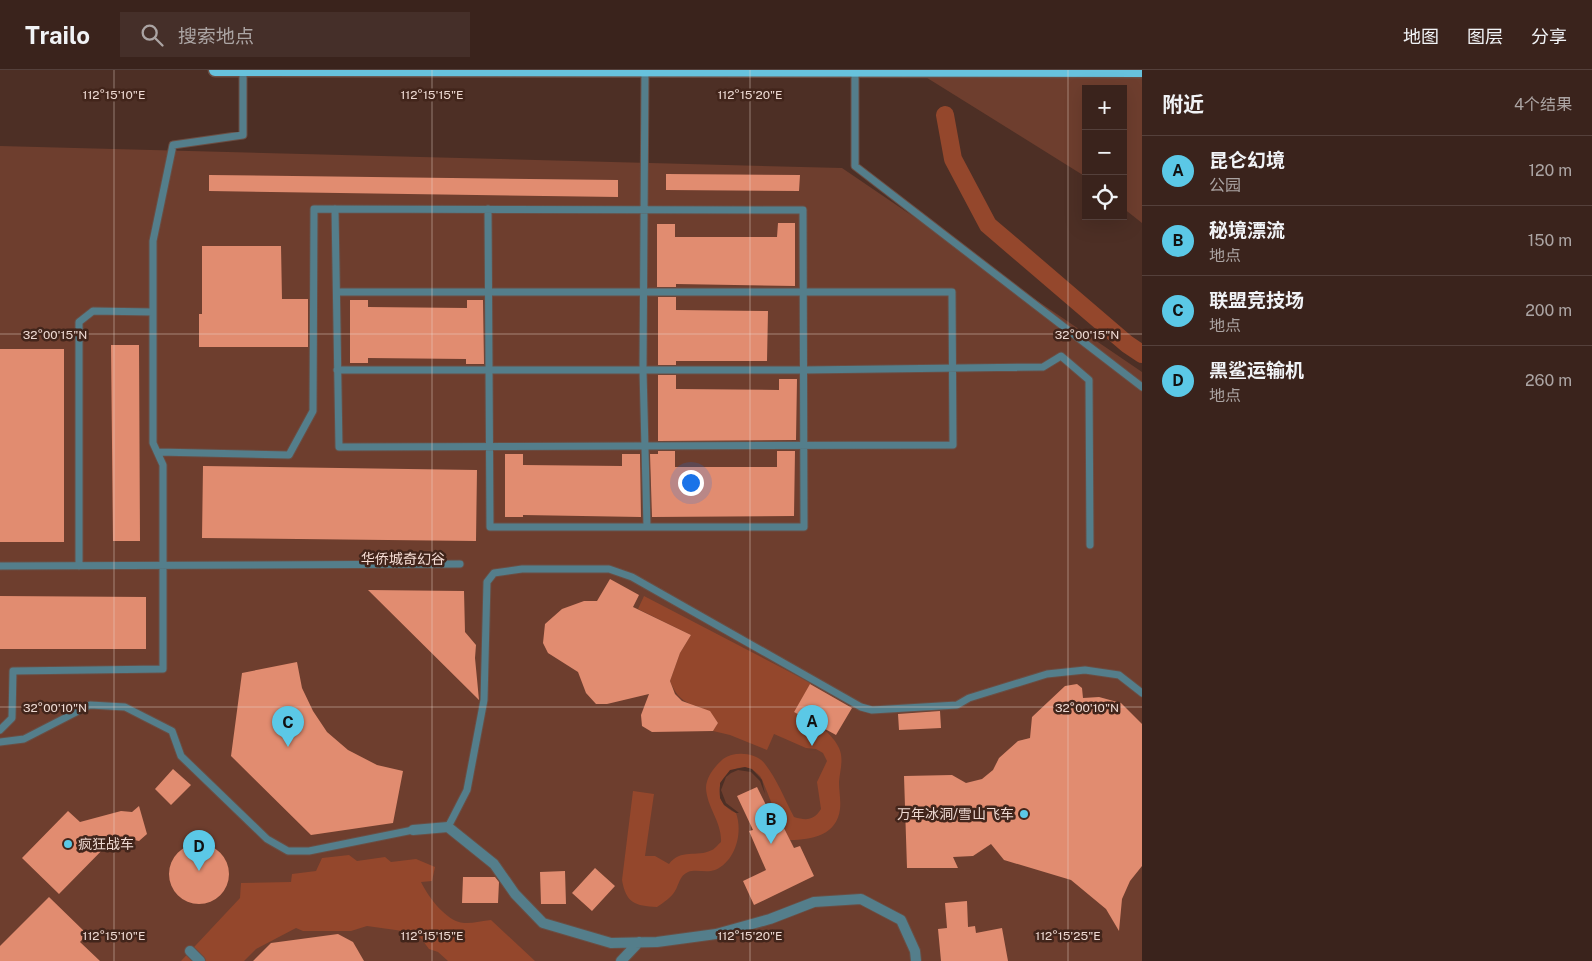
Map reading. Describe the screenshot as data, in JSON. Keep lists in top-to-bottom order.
{
  "parks": ["华侨城奇幻谷"],
  "places": ["万年冰洞/雪山飞车", "疯狂战车"],
  "page": {
    "header": "Trailo",
    "search": "搜索地点",
    "nav": ["地图", "图层", "分享"],
    "heading": ["附近", "4个结果"],
    "map_buttons": ["+", "−"],
    "list": [
      {
        "mark": "A",
        "name": "昆仑幻境",
        "note": "公园",
        "value": "120 m"
      },
      {
        "mark": "B",
        "name": "秘境漂流",
        "note": "地点",
        "value": "150 m"
      },
      {
        "mark": "C",
        "name": "联盟竞技场",
        "note": "地点",
        "value": "200 m"
      },
      {
        "mark": "D",
        "name": "黑鲨运输机",
        "note": "地点",
        "value": "260 m"
      }
    ],
    "pins": [
      "A",
      "C",
      "B",
      "D"
    ]
  },
  "coordinates": [
    "112°15'10\"E",
    "112°15'15\"E",
    "112°15'20\"E",
    "32°00'15\"N",
    "32°00'10\"N",
    "112°15'25\"E"
  ]
}
